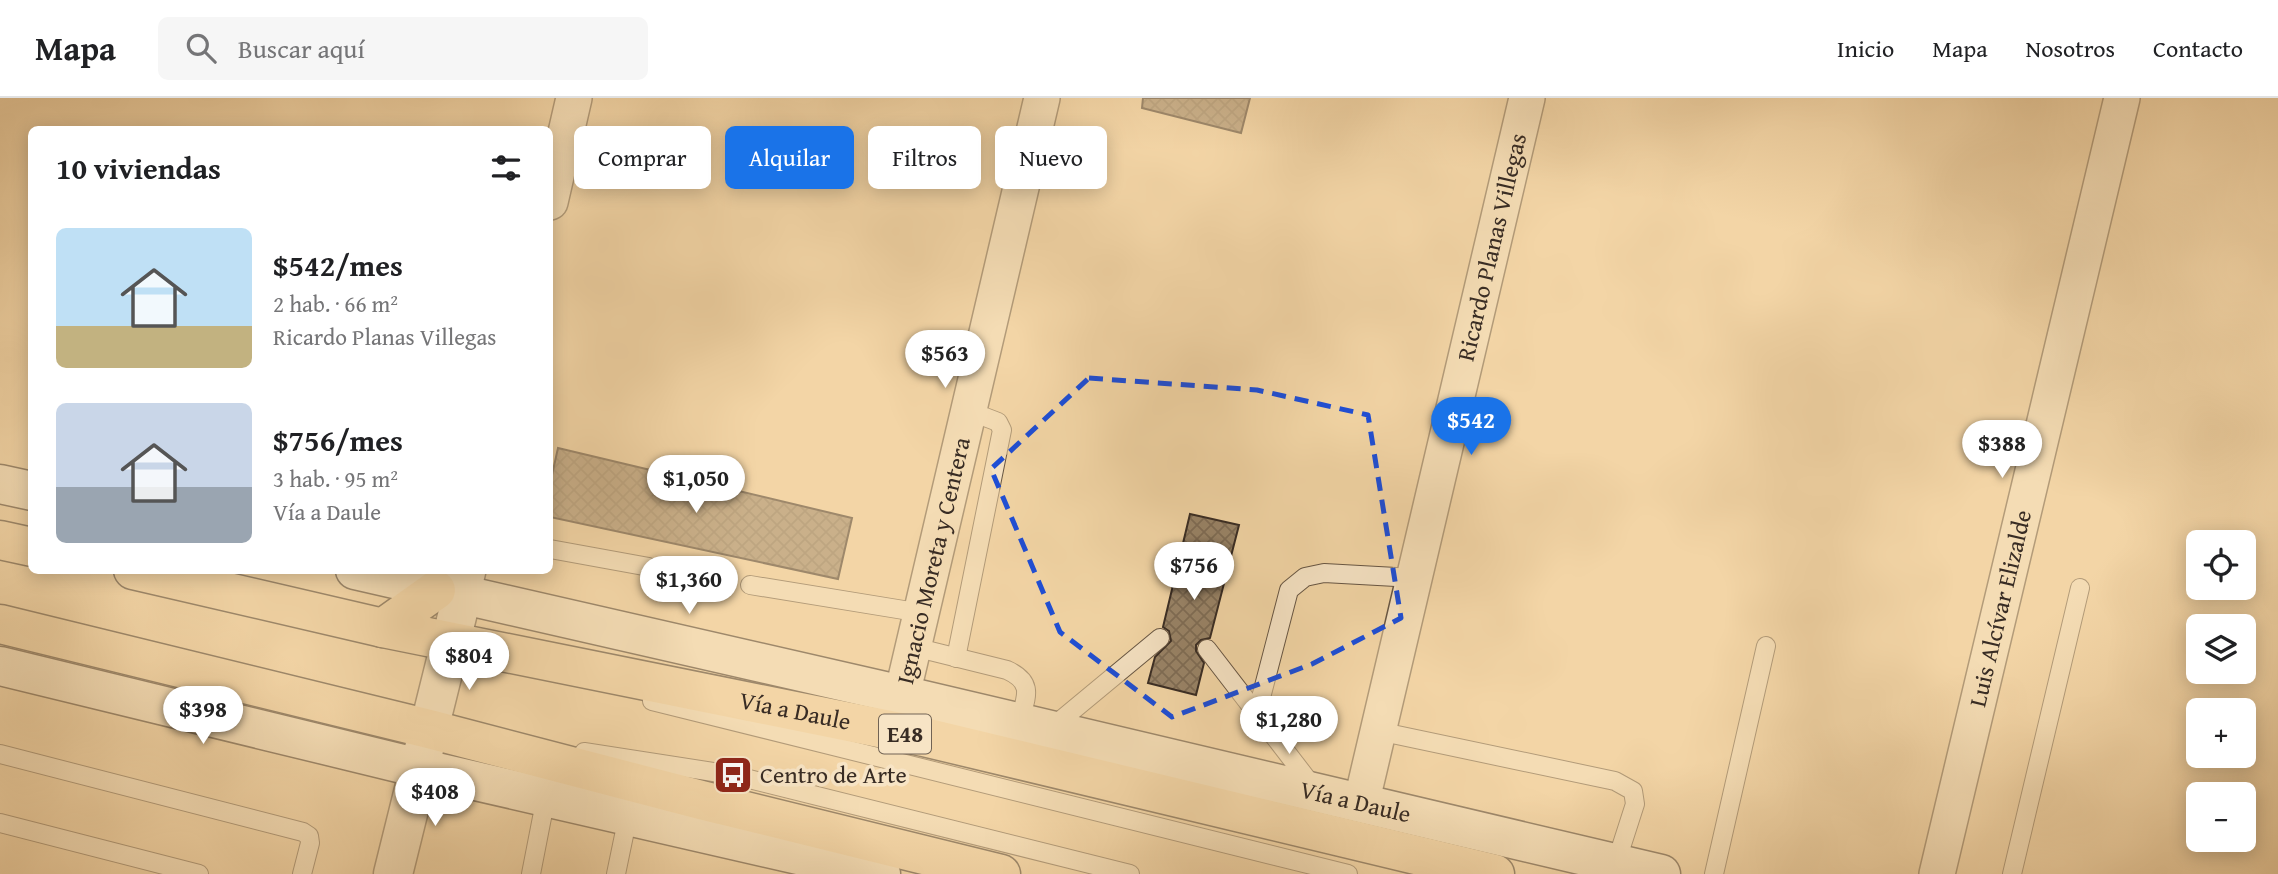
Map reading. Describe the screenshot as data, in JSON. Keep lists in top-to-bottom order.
{
  "streets": {
    "main road": ["Vía a Daule", "E48"],
    "street": ["Ricardo Planas Villegas", "Ignacio Moreta y Centera", "Luis Alcívar Elizalde"]
  },
  "crossings": [
    ["Ricardo Planas Villegas", "Vía a Daule"],
    ["Ignacio Moreta y Centera", "Vía a Daule"]
  ],
  "places": {
    "bus stop": ["Centro de Arte"]
  },
  "page": {
    "header": "Mapa",
    "search": "Buscar aquí",
    "nav": [
      "Inicio",
      "Mapa",
      "Nosotros",
      "Contacto"
    ],
    "chip": [
      "Comprar",
      "Alquilar",
      "Filtros",
      "Nuevo"
    ],
    "heading": "10 viviendas",
    "list": [
      {
        "name": "$542/mes",
        "note": "2 hab. · 66 m² · Ricardo Planas Villegas"
      },
      {
        "name": "$756/mes",
        "note": "3 hab. · 95 m² · Vía a Daule"
      }
    ],
    "price": [
      "$563",
      "$542",
      "$388",
      "$1,050",
      "$756",
      "$1,360",
      "$804",
      "$398",
      "$1,280",
      "$408"
    ],
    "map_buttons": ["+", "−"]
  }
}
